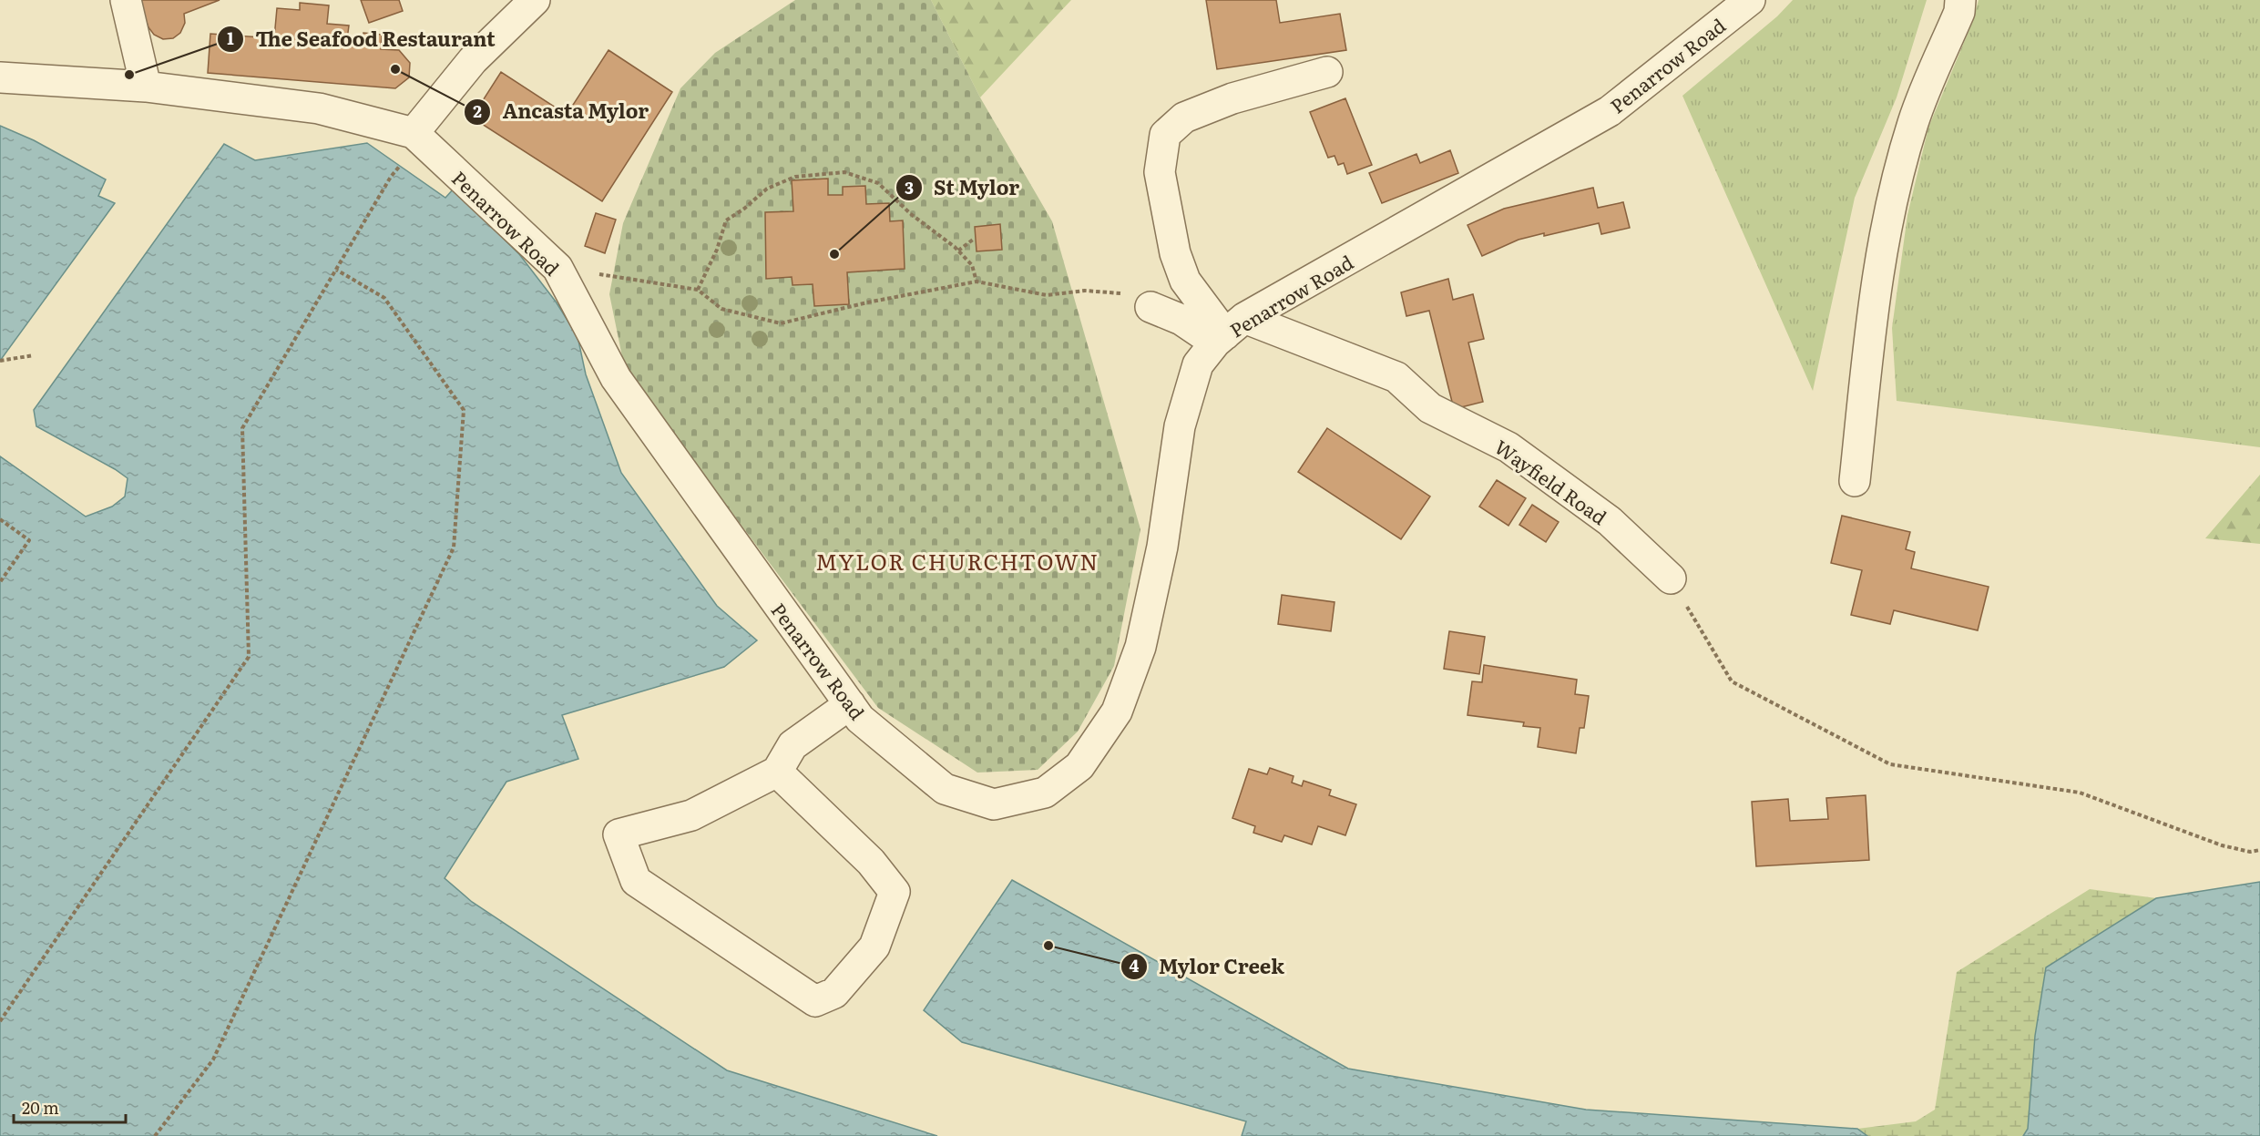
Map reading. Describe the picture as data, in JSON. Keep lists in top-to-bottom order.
{
  "streets": {
    "street": ["Penarrow Road", "Wayfield Road"]
  },
  "crossings": [
    ["Penarrow Road", "Wayfield Road"]
  ],
  "districts": ["MYLOR CHURCHTOWN"],
  "places": [
    "Ancasta Mylor",
    "The Seafood Restaurant",
    "St Mylor",
    "Mylor Creek"
  ],
  "scale_bar": "20 m"
}
